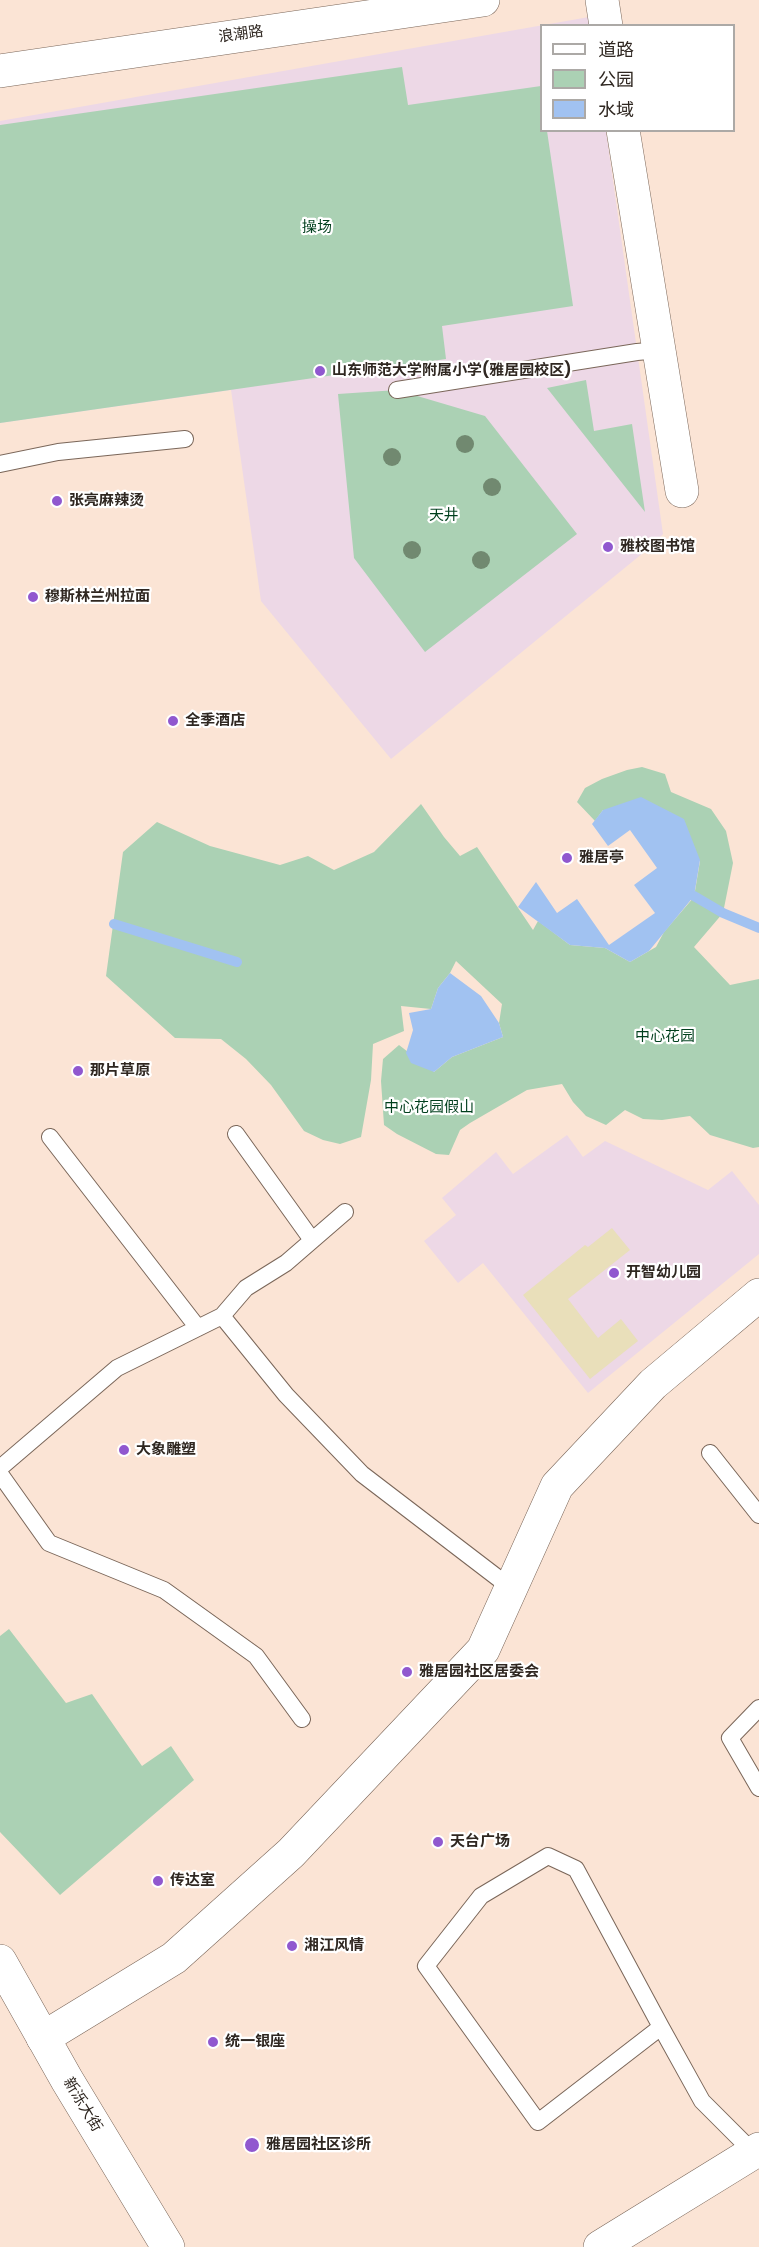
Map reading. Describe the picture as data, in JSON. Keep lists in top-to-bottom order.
{
  "streets": {
    "street": ["浪潮路", "新泺大街"]
  },
  "parks": [
    "操场",
    "天井",
    "中心花园",
    "中心花园假山"
  ],
  "places": [
    "山东师范大学附属小学(雅居园校区)",
    "张亮麻辣烫",
    "雅校图书馆",
    "穆斯林兰州拉面",
    "全季酒店",
    "雅居亭",
    "那片草原",
    "开智幼儿园",
    "大象雕塑",
    "雅居园社区居委会",
    "天台广场",
    "传达室",
    "湘江风情",
    "统一银座",
    "雅居园社区诊所"
  ],
  "legend": ["道路", "公园", "水域"]
}
